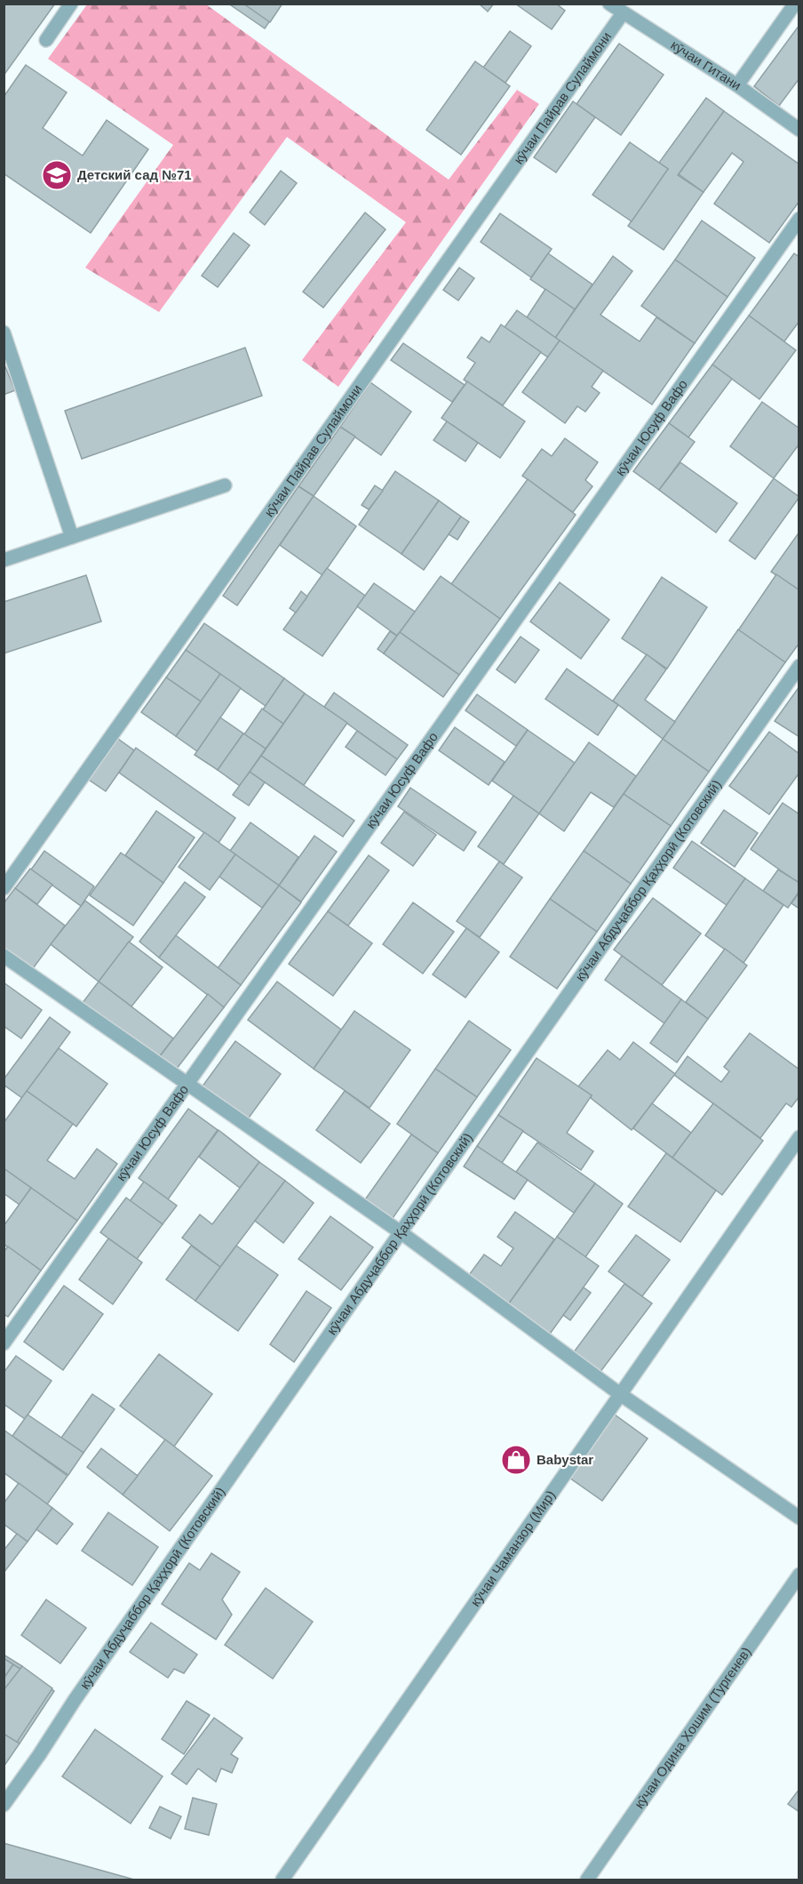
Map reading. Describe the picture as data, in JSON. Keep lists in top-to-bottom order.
{
  "streets": {
    "street": [
      "кӯчаи Гитани",
      "кӯчаи Пайрав Сулаймони",
      "кӯчаи Юсуф Вафо",
      "кӯчаи Абдуҷаббор Қаҳҳорӣ (Котовский)",
      "кӯчаи Чаманзор (Мир)",
      "кӯчаи Одина Хошим (Тургенев)"
    ]
  },
  "crossings": [
    ["кӯчаи Гитани", "кӯчаи Пайрав Сулаймони"]
  ],
  "places": {
    "school or university": ["Детский сад №71"],
    "shop": ["Babystar"]
  }
}
